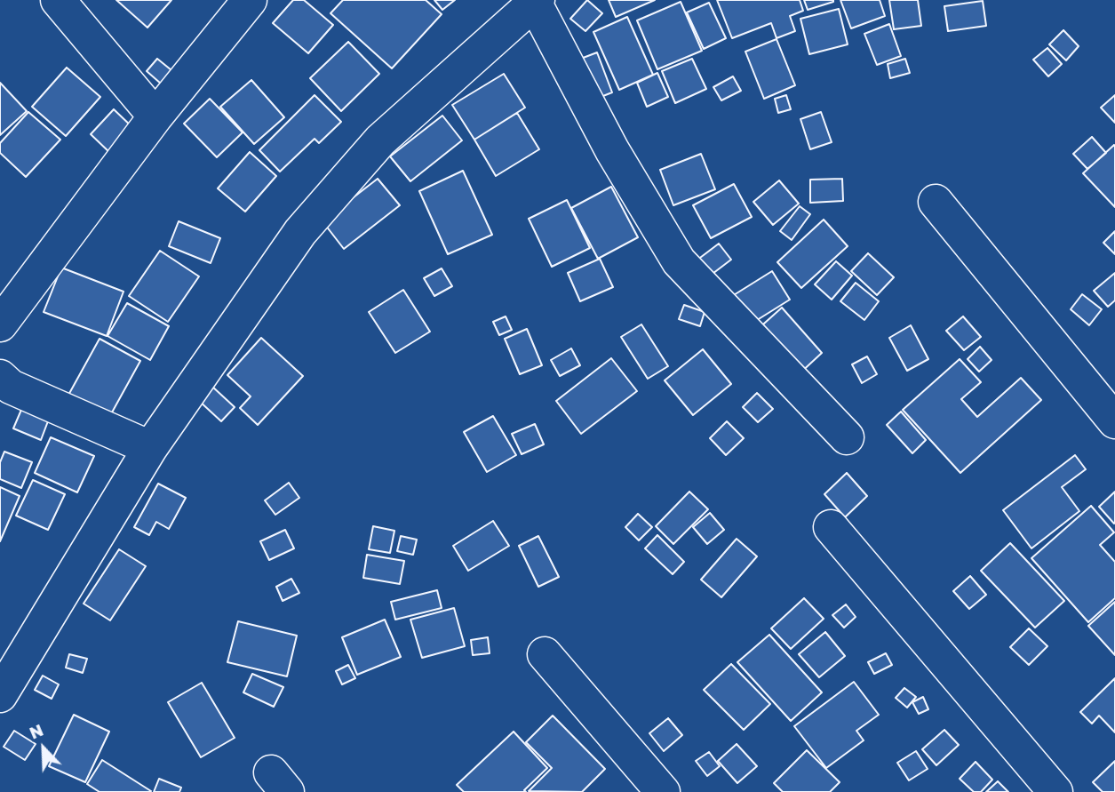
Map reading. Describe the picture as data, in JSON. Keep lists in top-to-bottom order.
{
  "north": "top left"
}
